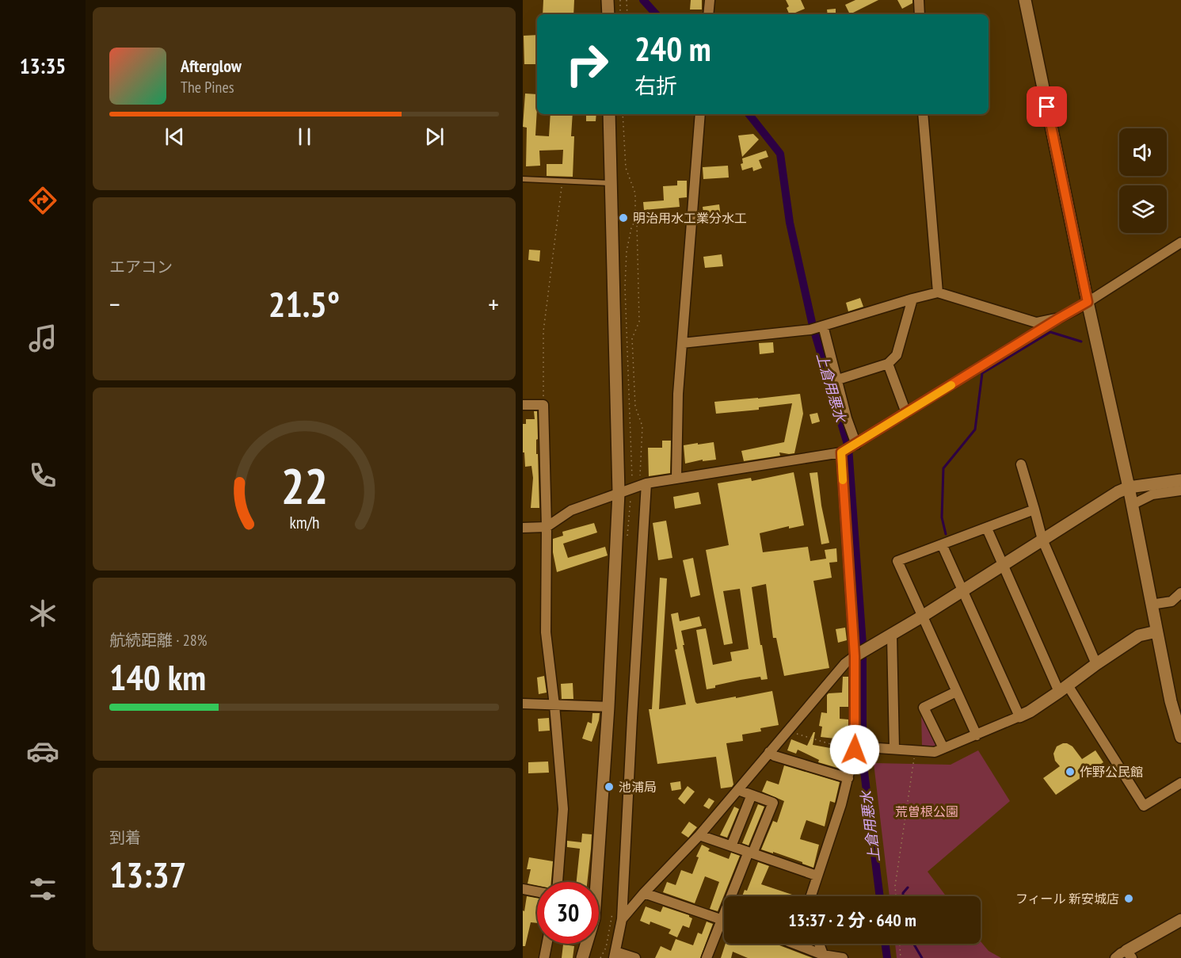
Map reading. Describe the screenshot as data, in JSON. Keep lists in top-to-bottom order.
{
  "water": ["上倉用悪水"],
  "parks": ["荒曽根公園"],
  "places": [
    "明治用水工業分水工",
    "作野公民館",
    "池浦局",
    "フィール 新安城店"
  ],
  "page": {
    "tabs": "13:35",
    "turn": ["240 m", "右折"],
    "song": ["Afterglow", "The Pines"],
    "tile": [
      "エアコン",
      ["航続距離 · 28%", "140 km"],
      ["到着", "13:37"]
    ],
    "heat": ["−", "21.5°", "+"],
    "limit": "30",
    "trip": "13:37 · 2 分 · 640 m",
    "gauge": ["22", "km/h"]
  }
}
